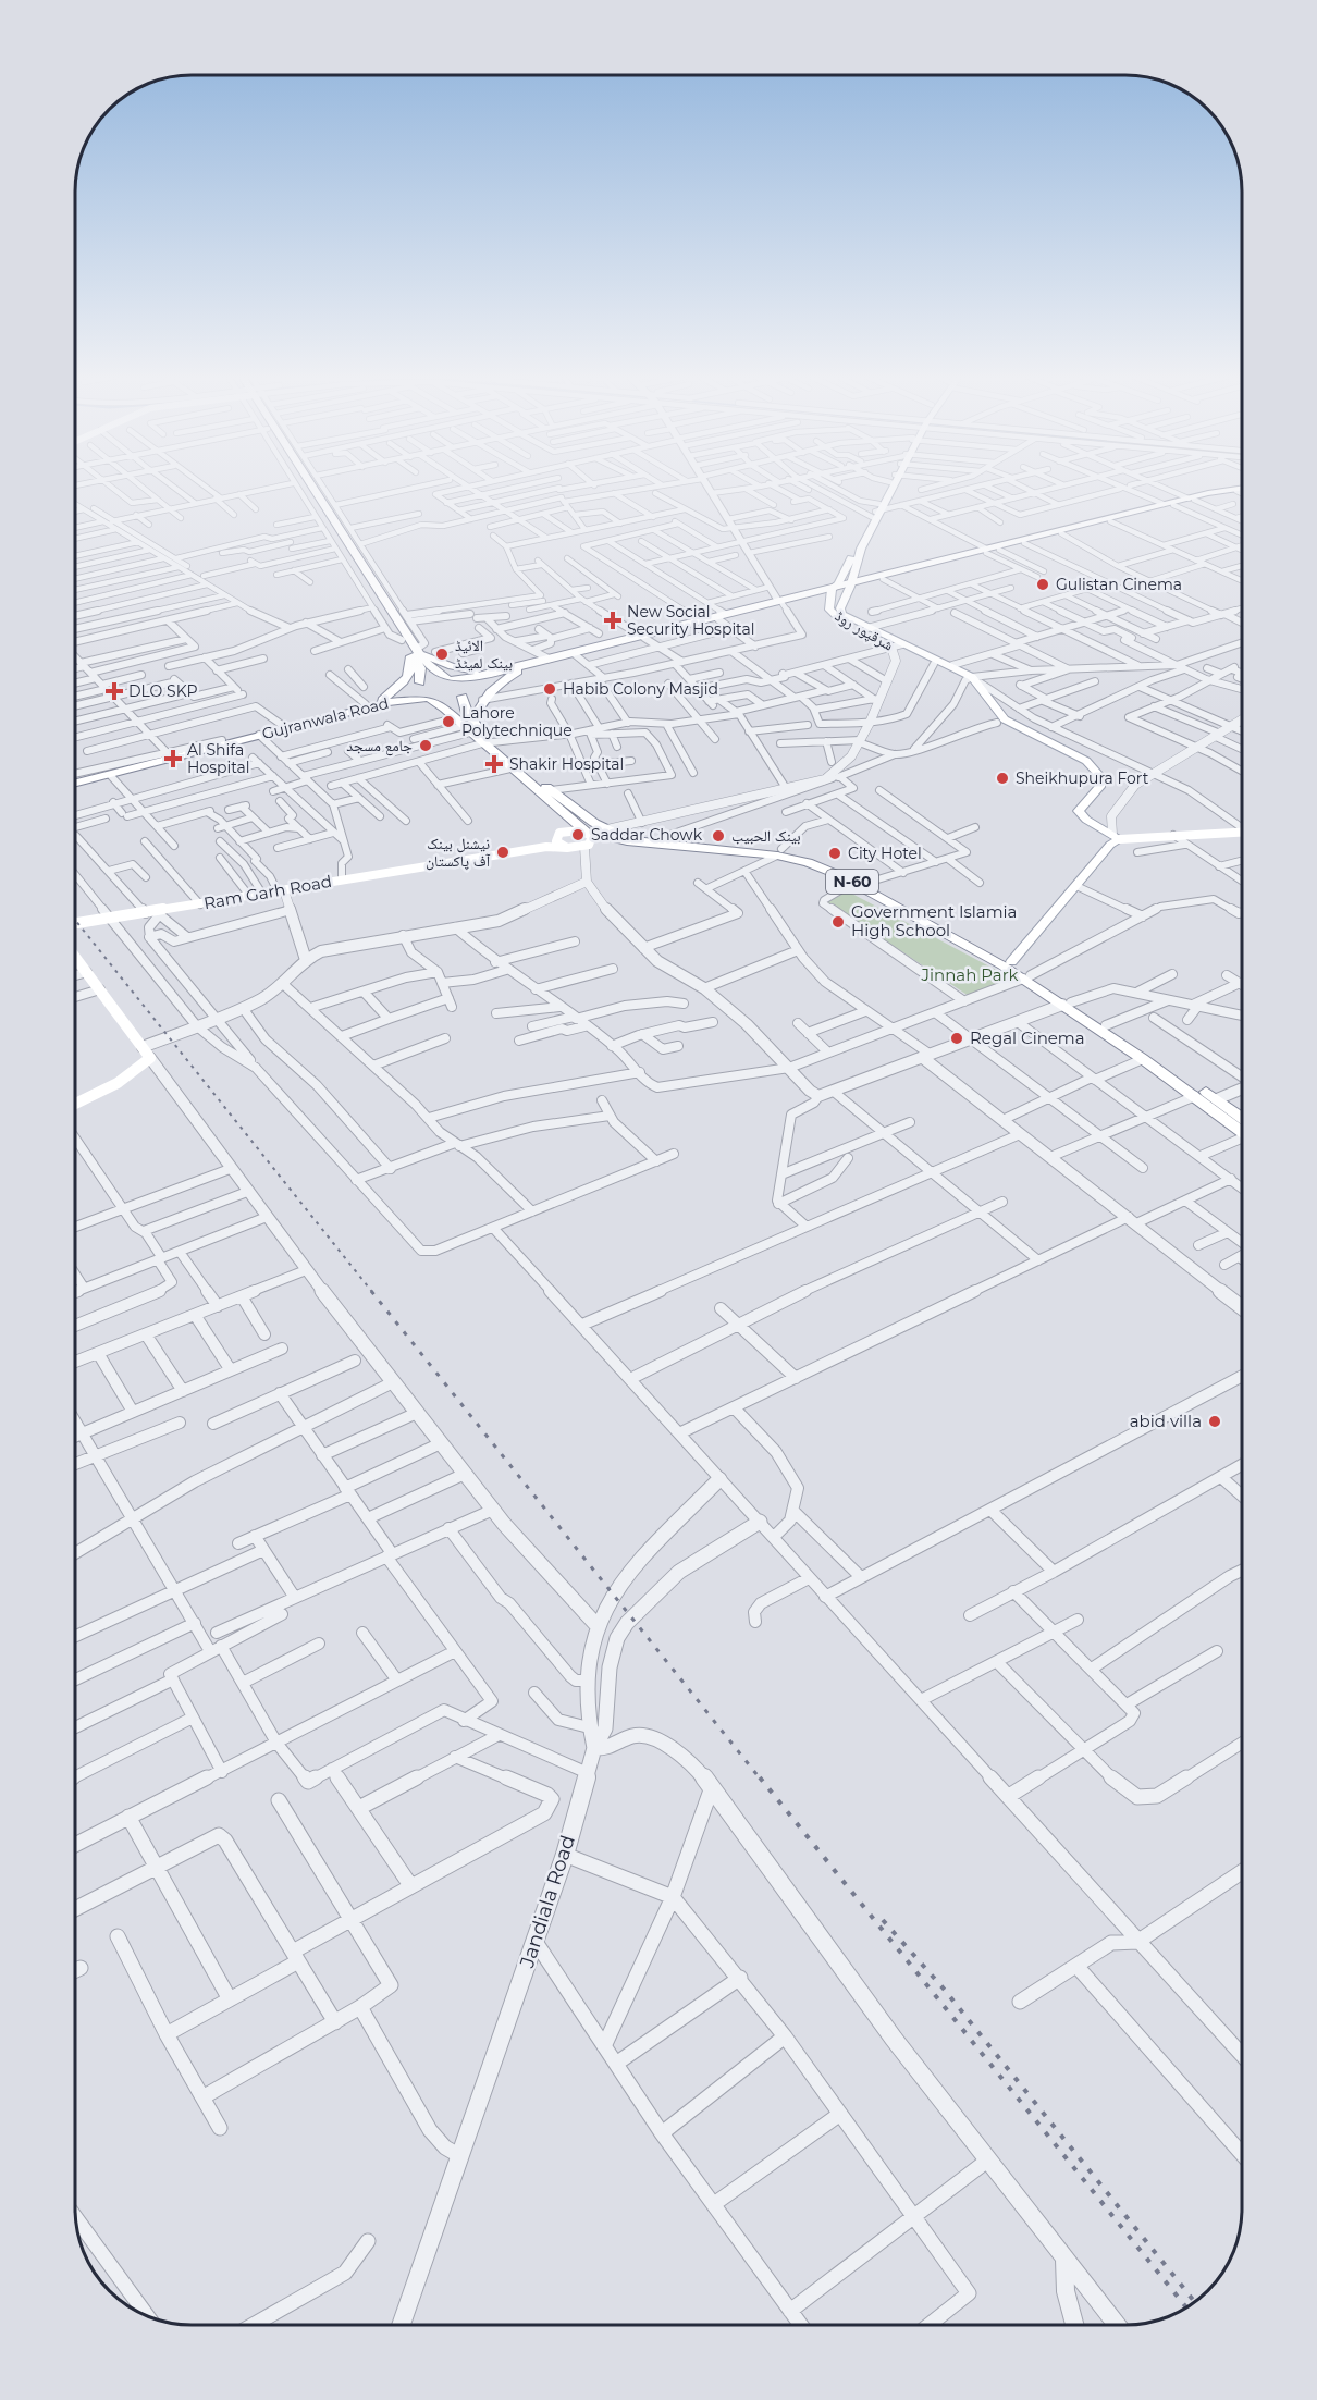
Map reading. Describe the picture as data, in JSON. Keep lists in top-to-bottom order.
{
  "streets": {
    "highway": ["Gujranwala Road", "N-60"],
    "main road": ["شرقپور روڈ", "Ram Garh Road"],
    "street": ["Jandiala Road"]
  },
  "crossings": [
    ["Gujranwala Road", "N-60"],
    ["N-60", "Ram Garh Road"]
  ],
  "parks": ["Jinnah Park"],
  "places": {
    "other": [
      "Gulistan Cinema",
      "الائیڈ بینک لمیٹڈ",
      "Habib Colony Masjid",
      "Lahore Polytechnique",
      "جامع مسجد",
      "Sheikhupura Fort",
      "Saddar Chowk",
      "بينک الحبيب",
      "نیشنل بینک آف پاکستان",
      "City Hotel",
      "Government Islamia High School",
      "Regal Cinema",
      "abid villa"
    ],
    "health": [
      "New Social Security Hospital",
      "DLO SKP",
      "Al Shifa Hospital",
      "Shakir Hospital"
    ]
  }
}
